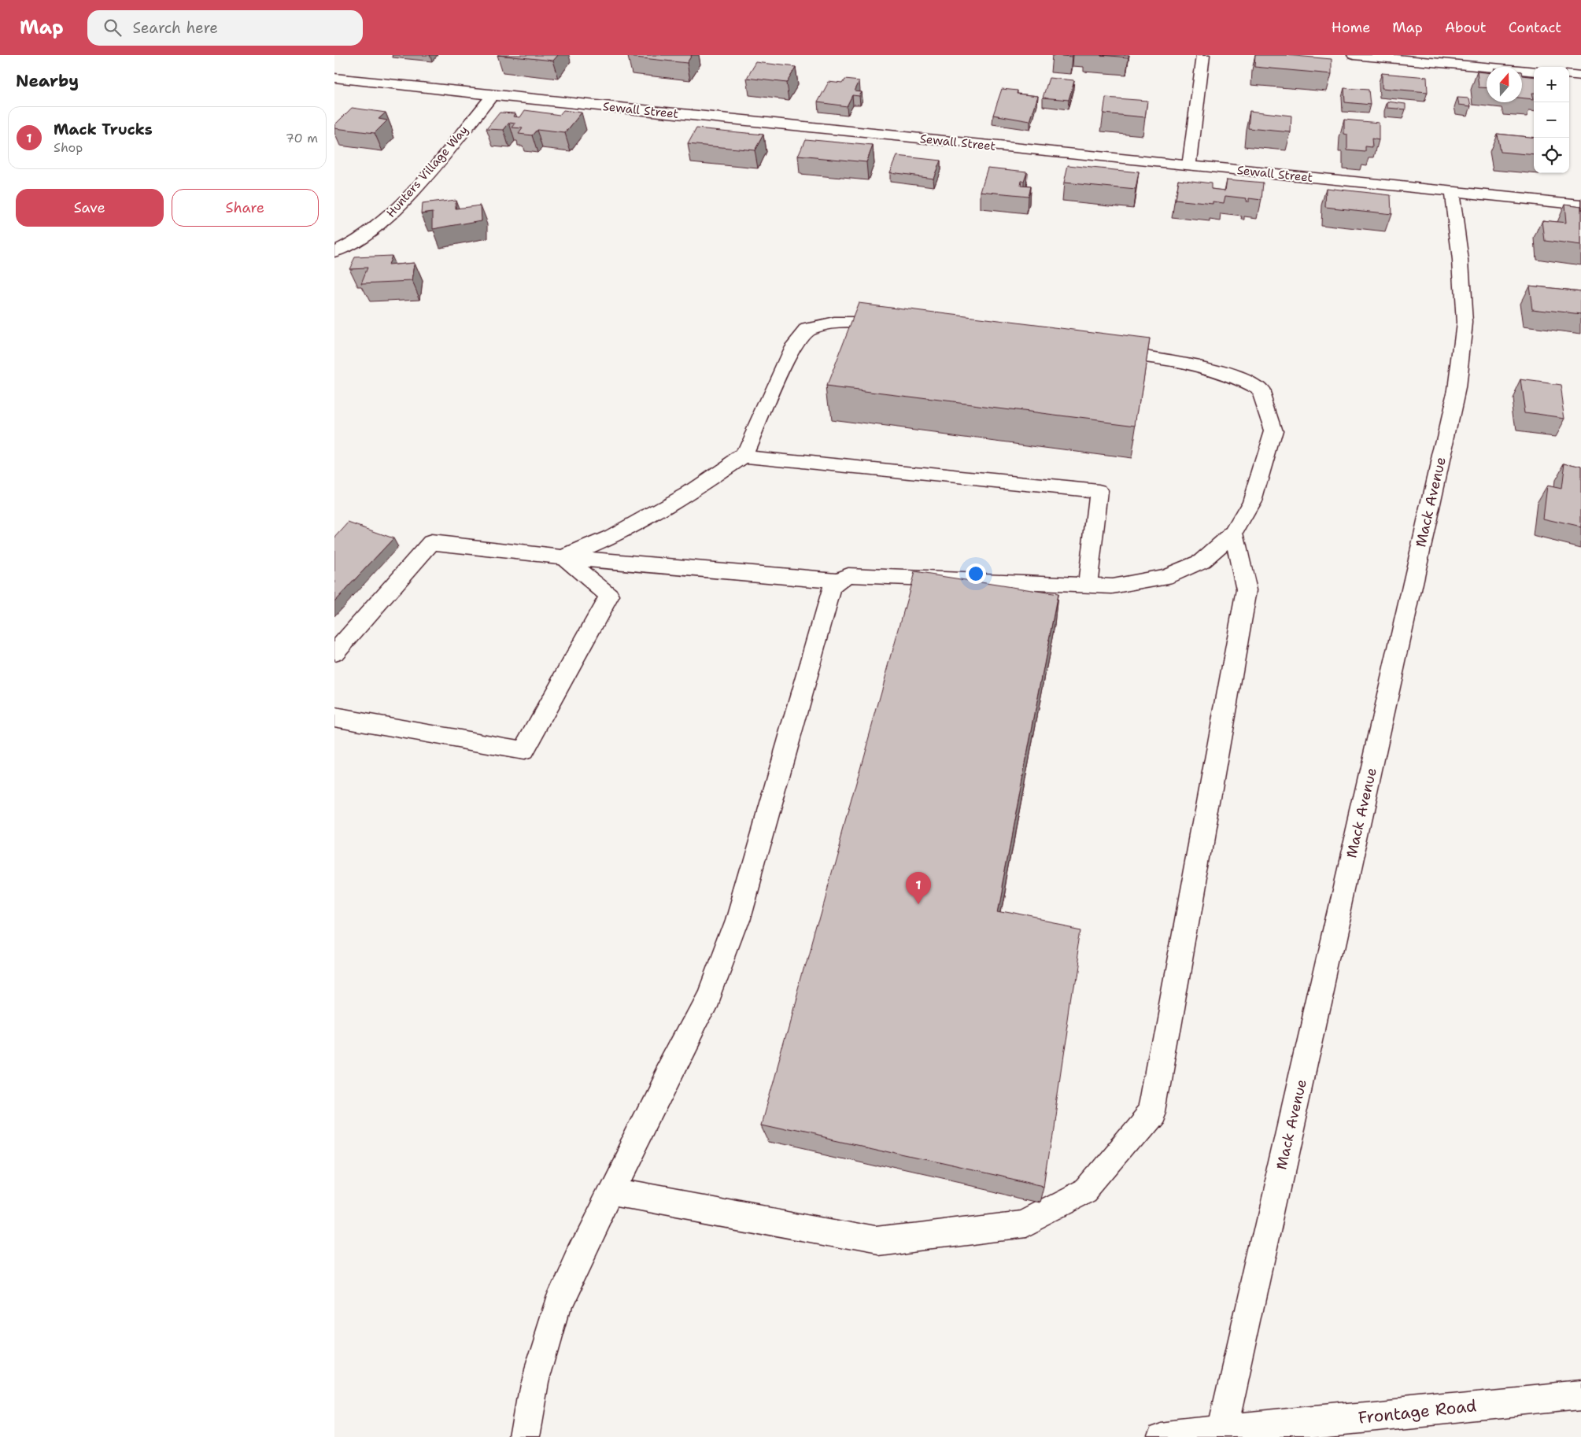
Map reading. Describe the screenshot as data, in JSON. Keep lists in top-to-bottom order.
{
  "streets": {
    "street": [
      "Sewall Street",
      "Hunters Village Way",
      "Mack Avenue",
      "Frontage Road"
    ]
  },
  "crossings": [
    ["Sewall Street", "Hunters Village Way"],
    ["Sewall Street", "Mack Avenue"],
    ["Mack Avenue", "Frontage Road"]
  ],
  "north": "top",
  "page": {
    "header": "Map",
    "search": "Search here",
    "nav": [
      "Home",
      "Map",
      "About",
      "Contact"
    ],
    "heading": "Nearby",
    "map_buttons": ["+", "−"],
    "list": [
      {
        "mark": "1",
        "name": "Mack Trucks",
        "note": "Shop",
        "value": "70 m"
      }
    ],
    "buttons": ["Save", "Share"],
    "pins": "1"
  }
}
